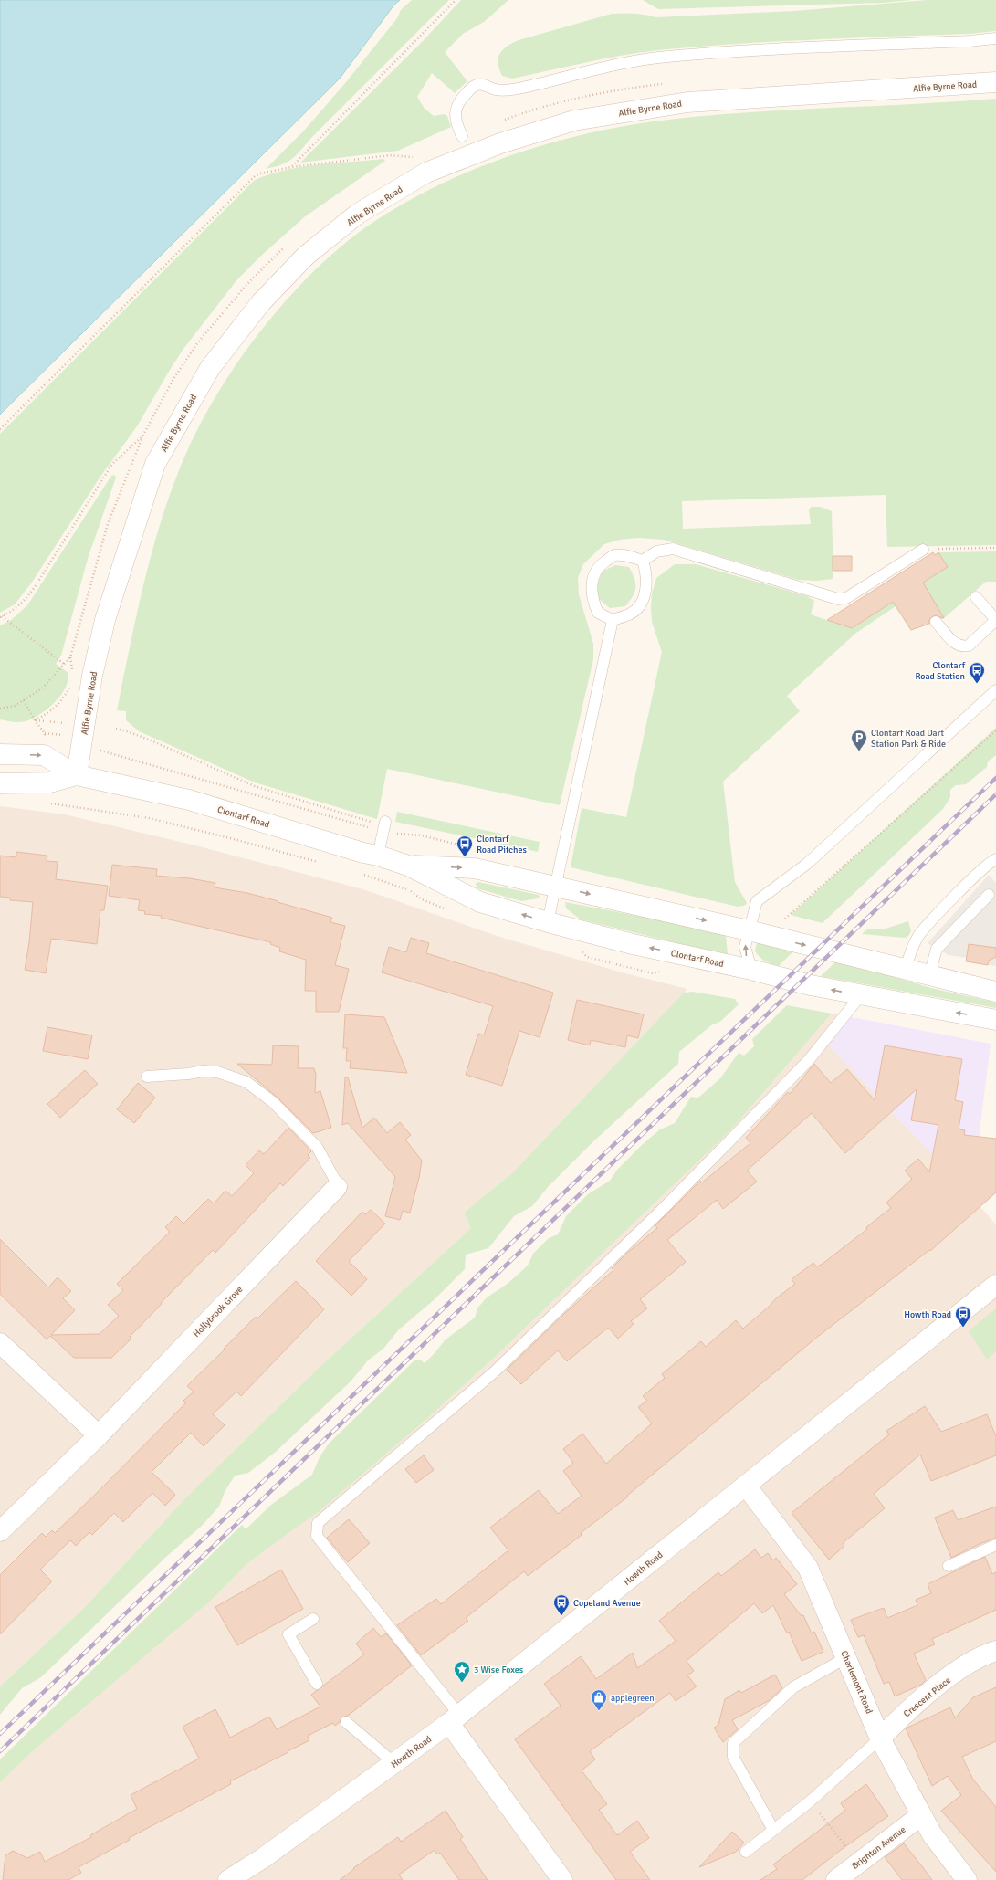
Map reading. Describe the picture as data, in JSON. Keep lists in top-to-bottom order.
{
  "streets": {
    "main road": [
      "Alfie Byrne Road",
      "Clontarf Road",
      "Hollybrook Grove",
      "Howth Road",
      "Charlemont Road",
      "Crescent Place",
      "Brighton Avenue"
    ]
  },
  "crossings": [
    ["Alfie Byrne Road", "Clontarf Road"],
    ["Howth Road", "Charlemont Road"],
    ["Charlemont Road", "Crescent Place"],
    ["Charlemont Road", "Brighton Avenue"]
  ],
  "places": {
    "bus stop": [
      "Clontarf Road Station",
      "Clontarf Road Pitches",
      "Howth Road",
      "Copeland Avenue"
    ],
    "parking": ["Clontarf Road Dart Station Park & Ride"],
    "place": ["3 Wise Foxes"],
    "shop": ["applegreen"]
  }
}
